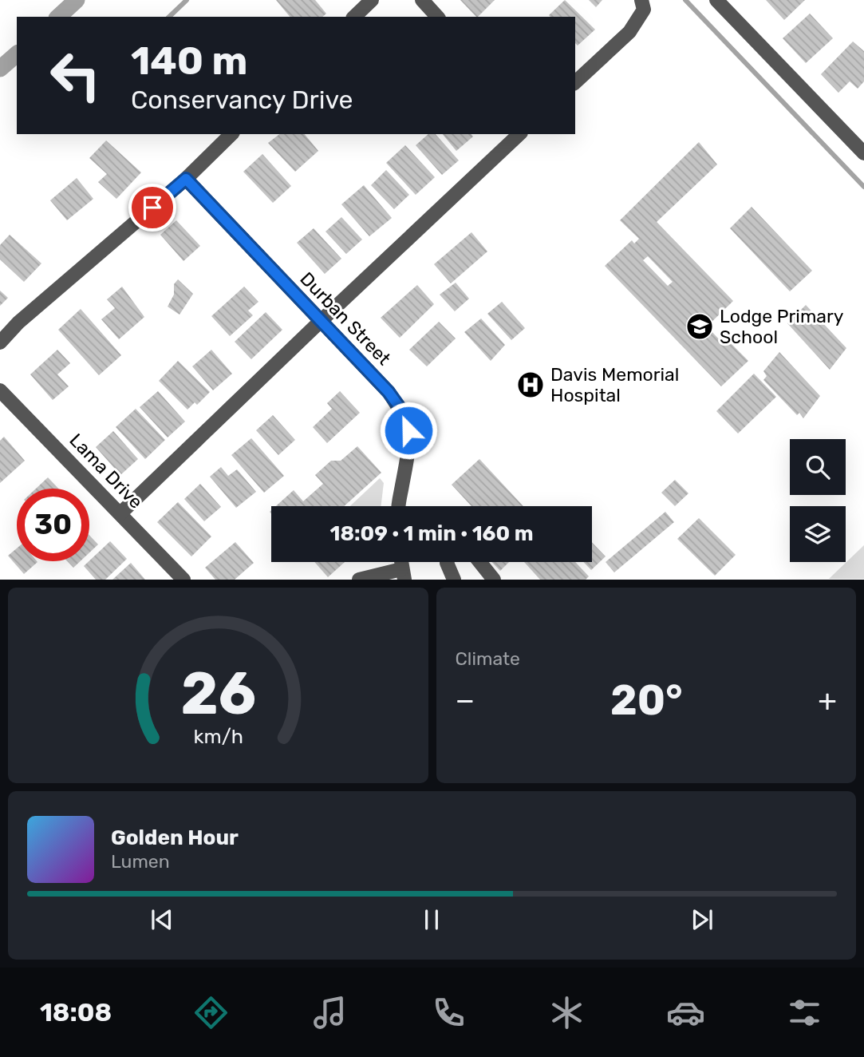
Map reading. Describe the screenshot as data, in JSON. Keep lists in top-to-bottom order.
{
  "streets": {
    "street": ["Durban Street", "Lama Drive"]
  },
  "places": {
    "school or university": ["Lodge Primary School"],
    "hospital": ["Davis Memorial Hospital"]
  },
  "page": {
    "turn": ["140 m", "Conservancy Drive"],
    "limit": "30",
    "trip": "18:09 · 1 min · 160 m",
    "tile": "Climate",
    "heat": ["−", "20°", "+"],
    "song": ["Golden Hour", "Lumen"],
    "tabs": "18:08",
    "gauge": ["26", "km/h"]
  }
}
